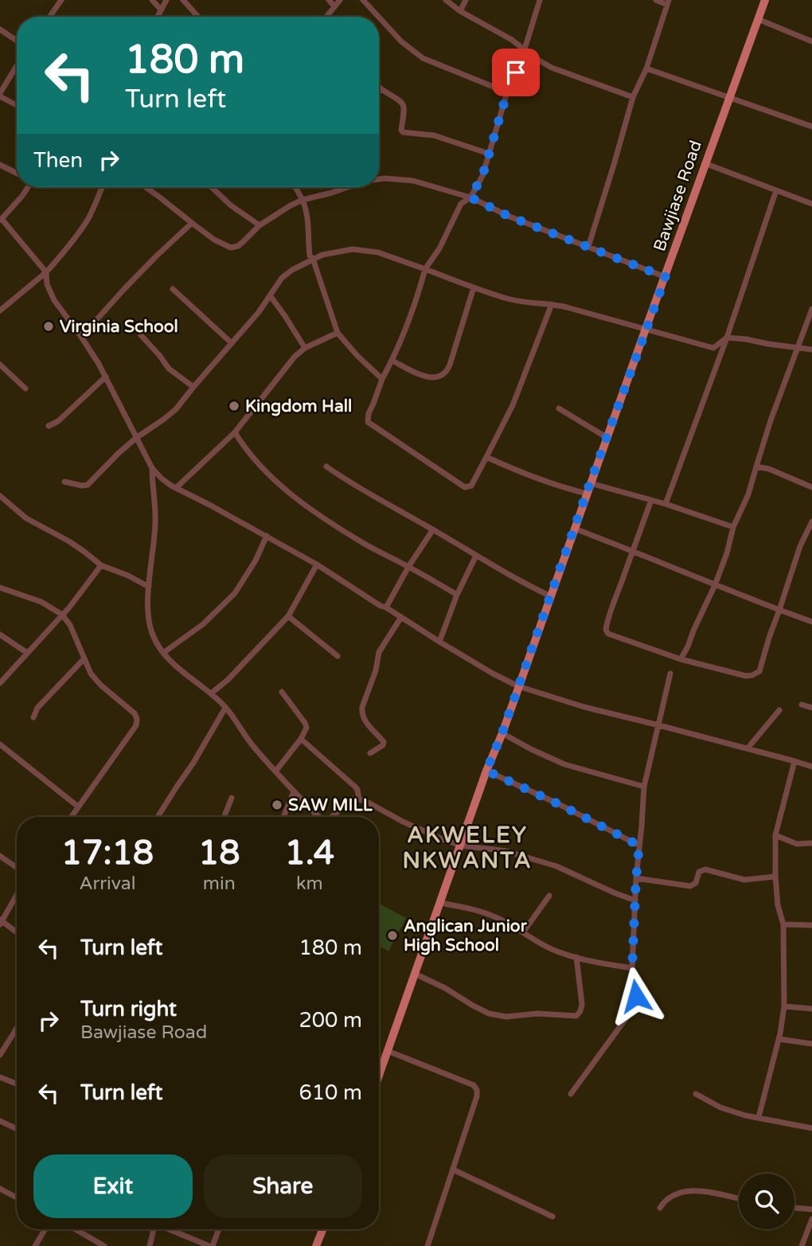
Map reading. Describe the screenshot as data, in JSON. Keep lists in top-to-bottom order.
{
  "streets": {
    "main road": ["Bawjiase Road"]
  },
  "districts": ["AKWELEY NKWANTA"],
  "places": [
    "Virginia School",
    "Kingdom Hall",
    "SAW MILL",
    "Anglican Junior High School"
  ],
  "page": {
    "turn": ["180 m", "Turn left"],
    "then": "Then",
    "eta": [
      "17:18",
      "Arrival",
      "18",
      "min",
      "1.4",
      "km"
    ],
    "list": [
      {
        "name": "Turn left",
        "value": "180 m"
      },
      {
        "name": "Turn right",
        "note": "Bawjiase Road",
        "value": "200 m"
      },
      {
        "name": "Turn left",
        "value": "610 m"
      }
    ],
    "buttons": ["Exit", "Share"]
  }
}
